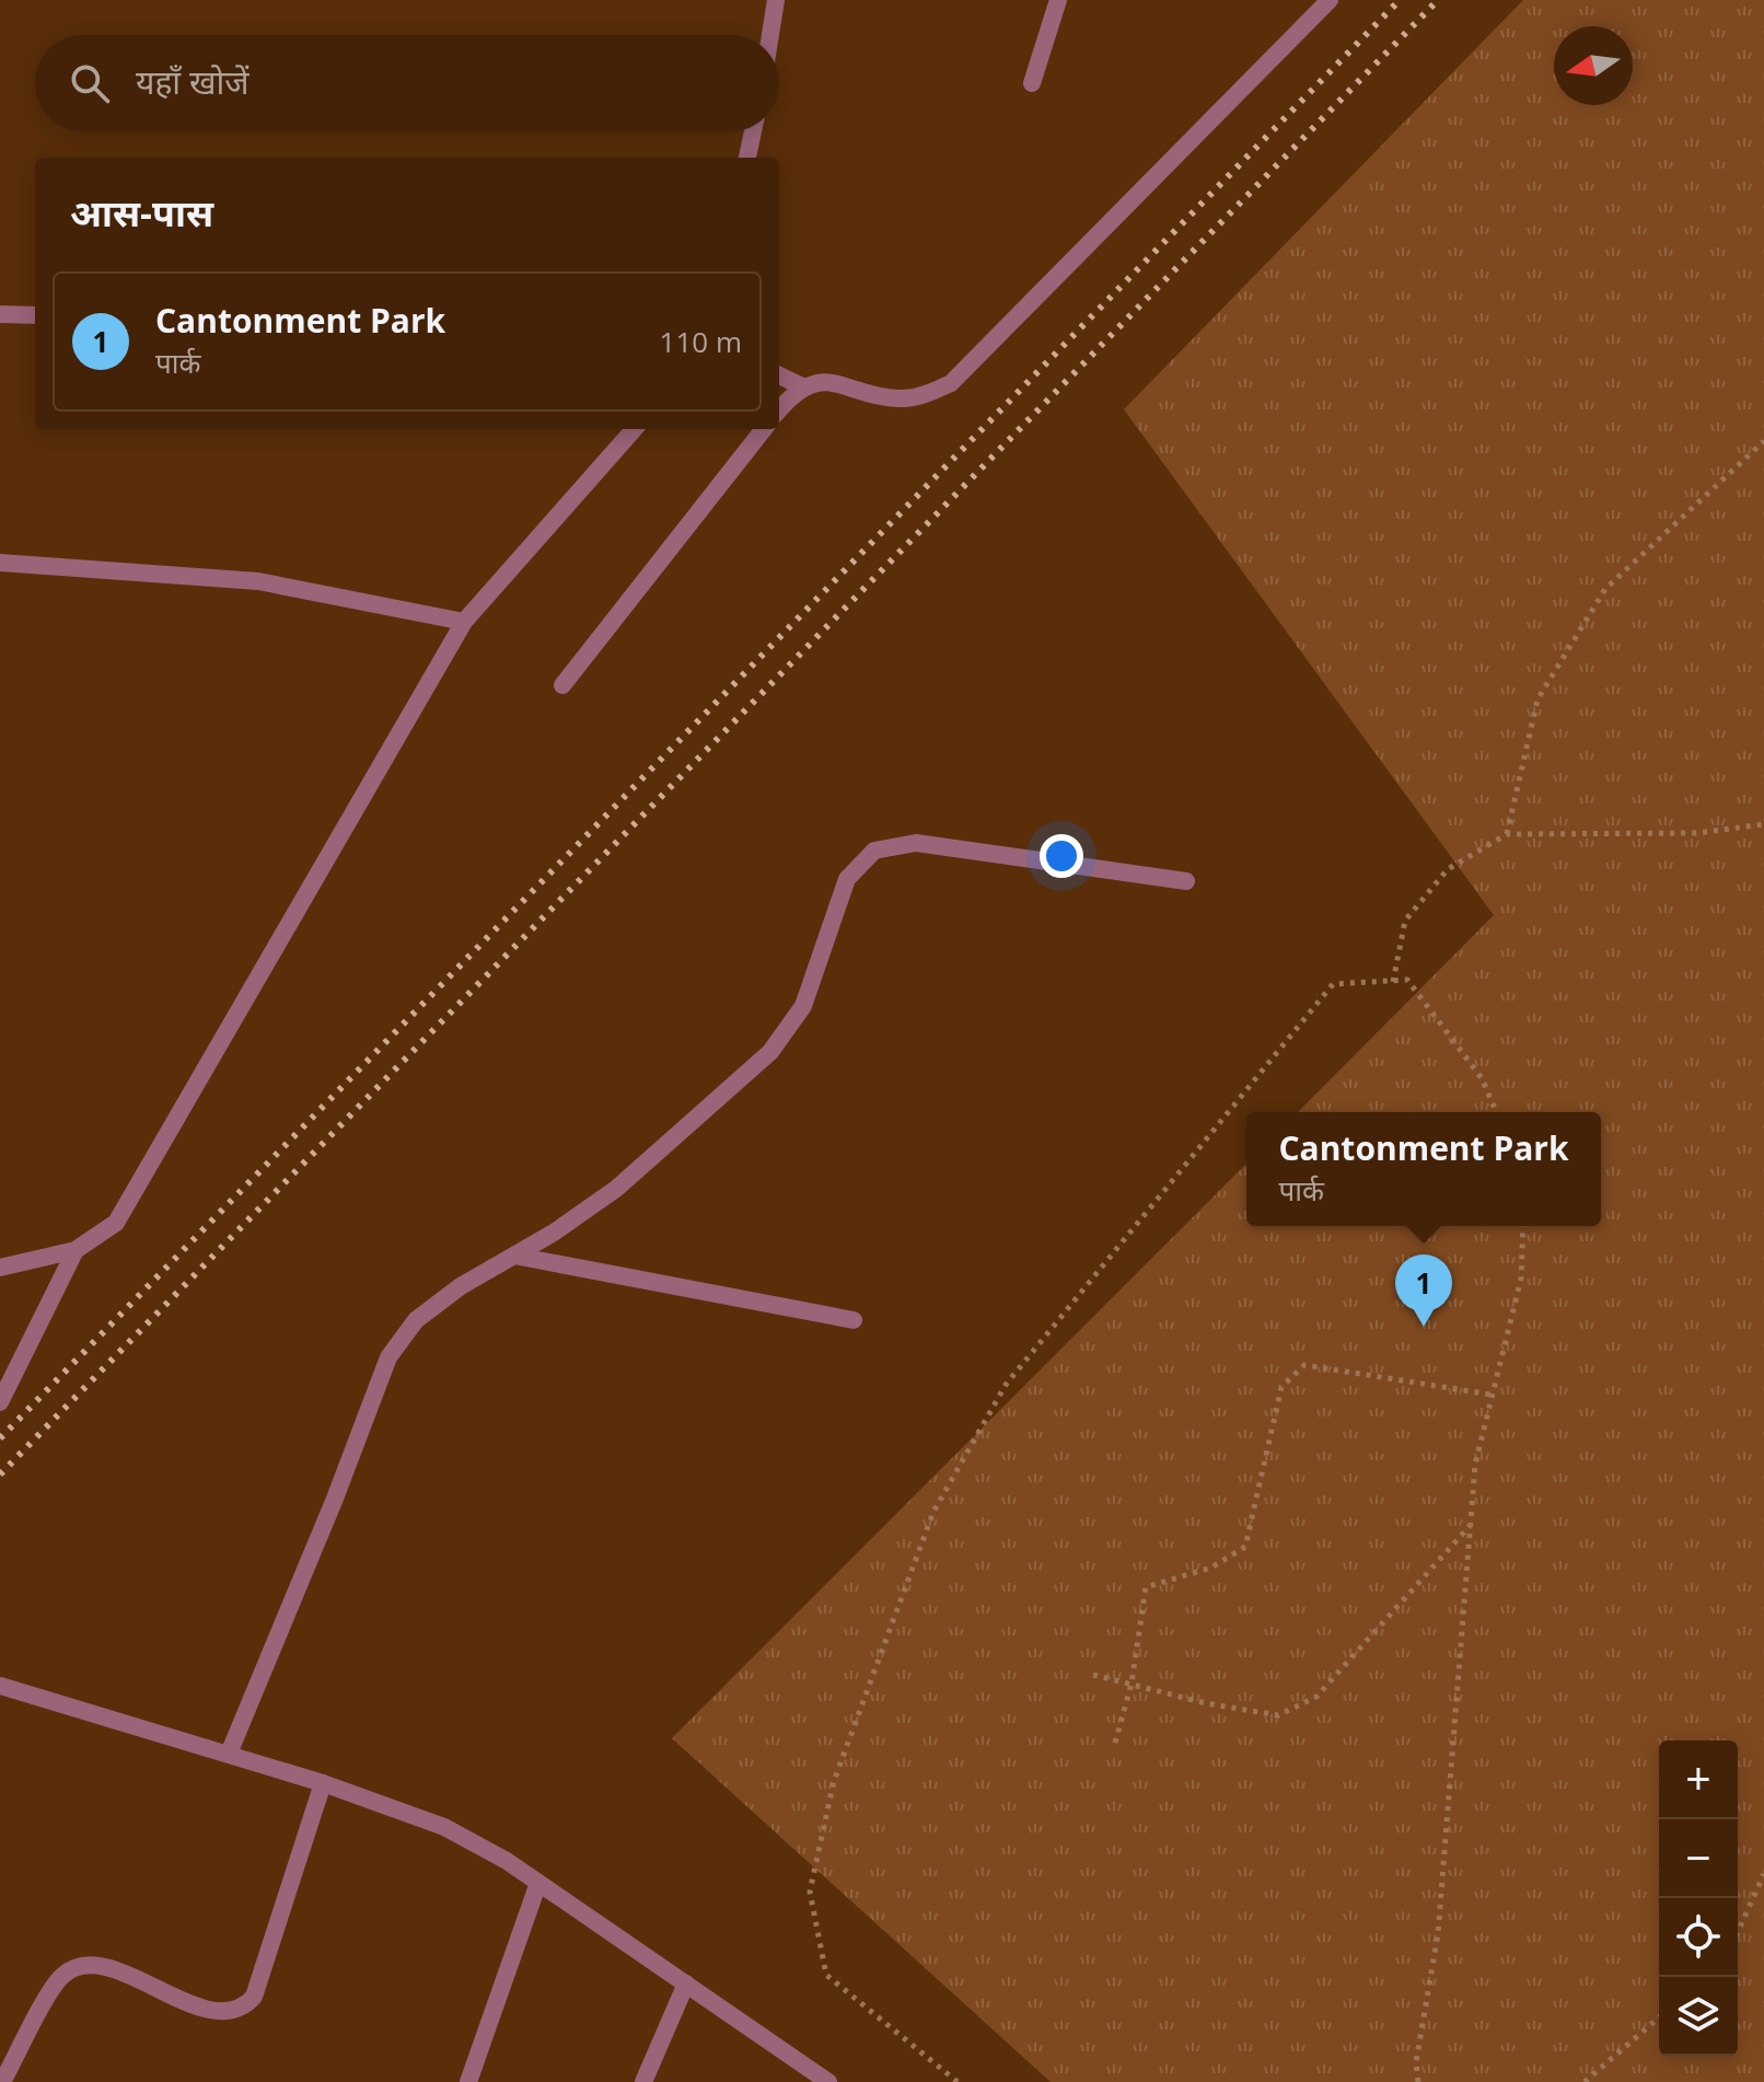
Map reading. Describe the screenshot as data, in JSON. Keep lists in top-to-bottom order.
{
  "north": "left",
  "page": {
    "search": "यहाँ खोजें",
    "heading": "आस-पास",
    "list": [
      {
        "mark": "1",
        "name": "Cantonment Park",
        "note": "पार्क",
        "value": "110 m"
      }
    ],
    "popup": ["Cantonment Park", "पार्क"],
    "pins": "1",
    "map_buttons": ["+", "−"]
  }
}
